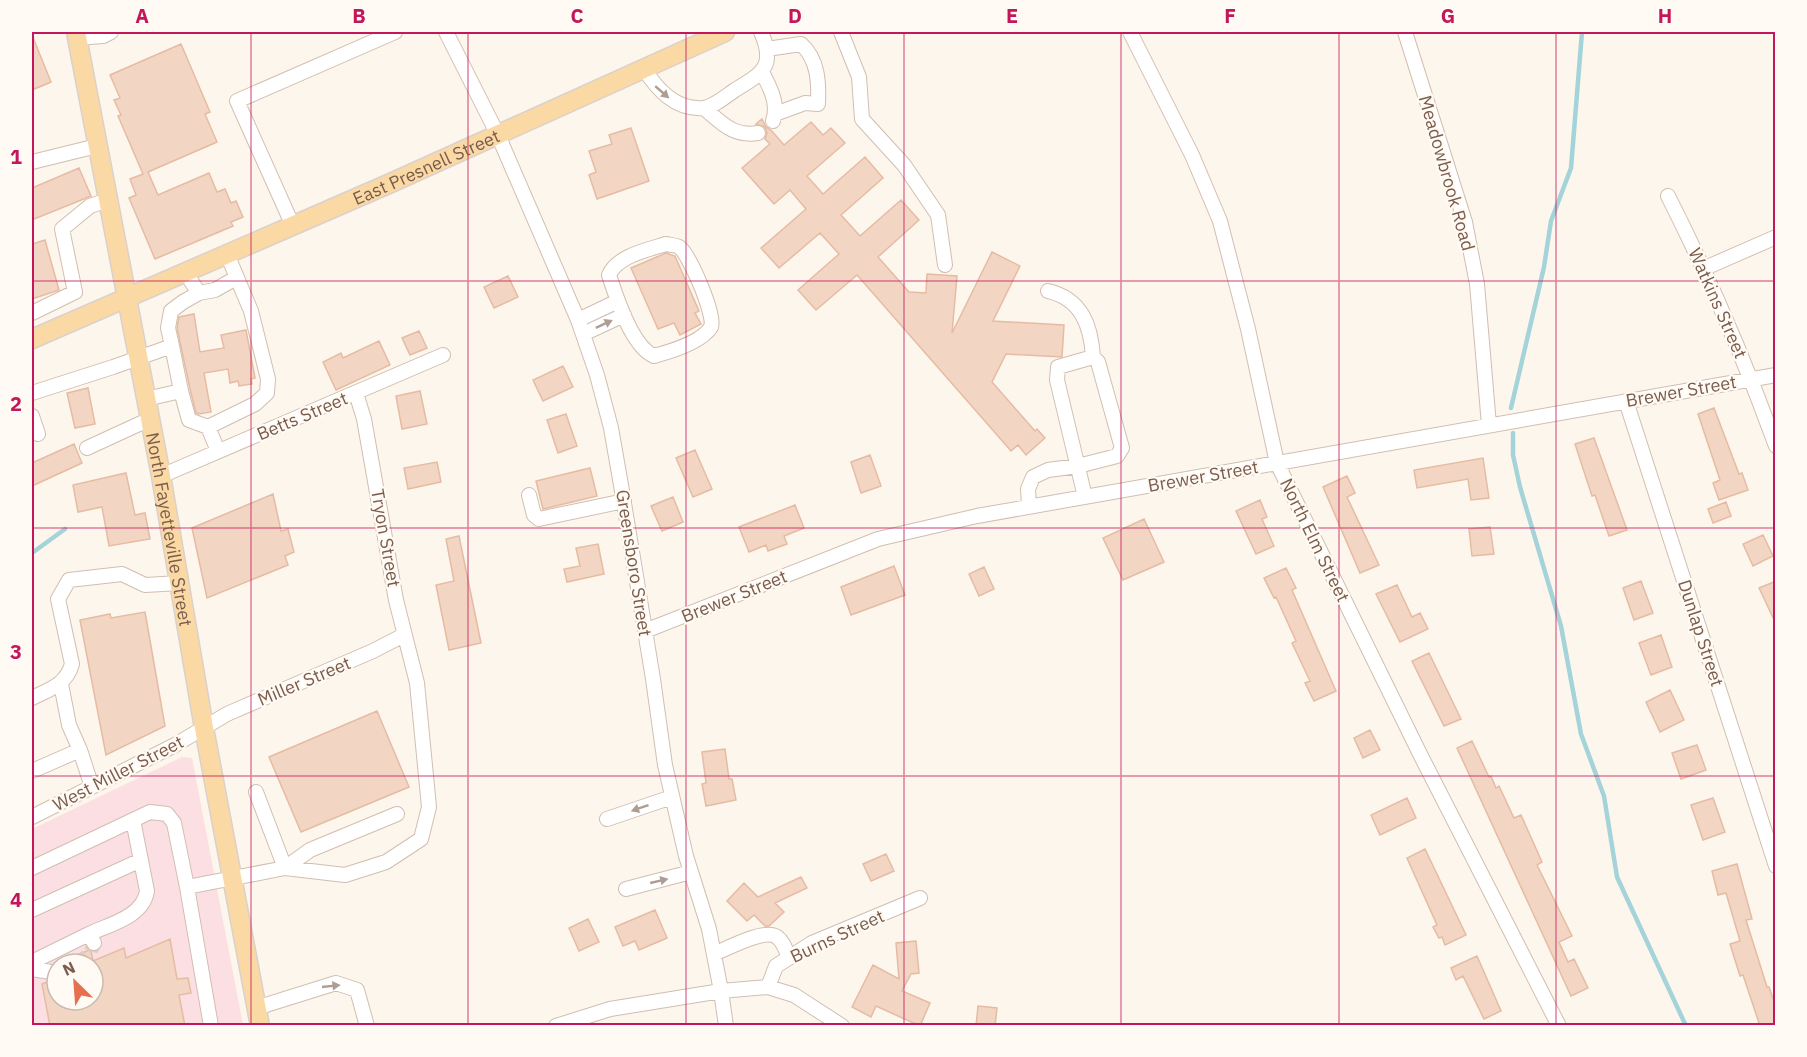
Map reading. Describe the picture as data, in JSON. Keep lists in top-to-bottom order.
{
  "streets": {
    "main road": ["East Presnell Street", "North Fayetteville Street"],
    "street": [
      "Meadowbrook Road",
      "Watkins Street",
      "Brewer Street",
      "Betts Street",
      "Tryon Street",
      "North Elm Street",
      "Greensboro Street",
      "Dunlap Street",
      "Miller Street",
      "West Miller Street",
      "Burns Street"
    ]
  },
  "crossings": [
    ["East Presnell Street", "North Fayetteville Street"],
    ["East Presnell Street", "Greensboro Street"],
    ["Meadowbrook Road", "Brewer Street"],
    ["Watkins Street", "Brewer Street"],
    ["Brewer Street", "North Elm Street"],
    ["Brewer Street", "Greensboro Street"],
    ["Brewer Street", "Dunlap Street"],
    ["Betts Street", "North Fayetteville Street"],
    ["Betts Street", "Tryon Street"],
    ["North Fayetteville Street", "Miller Street"],
    ["North Fayetteville Street", "West Miller Street"],
    ["Tryon Street", "Miller Street"],
    ["Miller Street", "West Miller Street"]
  ],
  "north": "top left",
  "grid": {
    "columns": [
      "A",
      "B",
      "C",
      "D",
      "E",
      "F",
      "G",
      "H"
    ],
    "rows": [
      "1",
      "2",
      "3",
      "4"
    ]
  }
}
